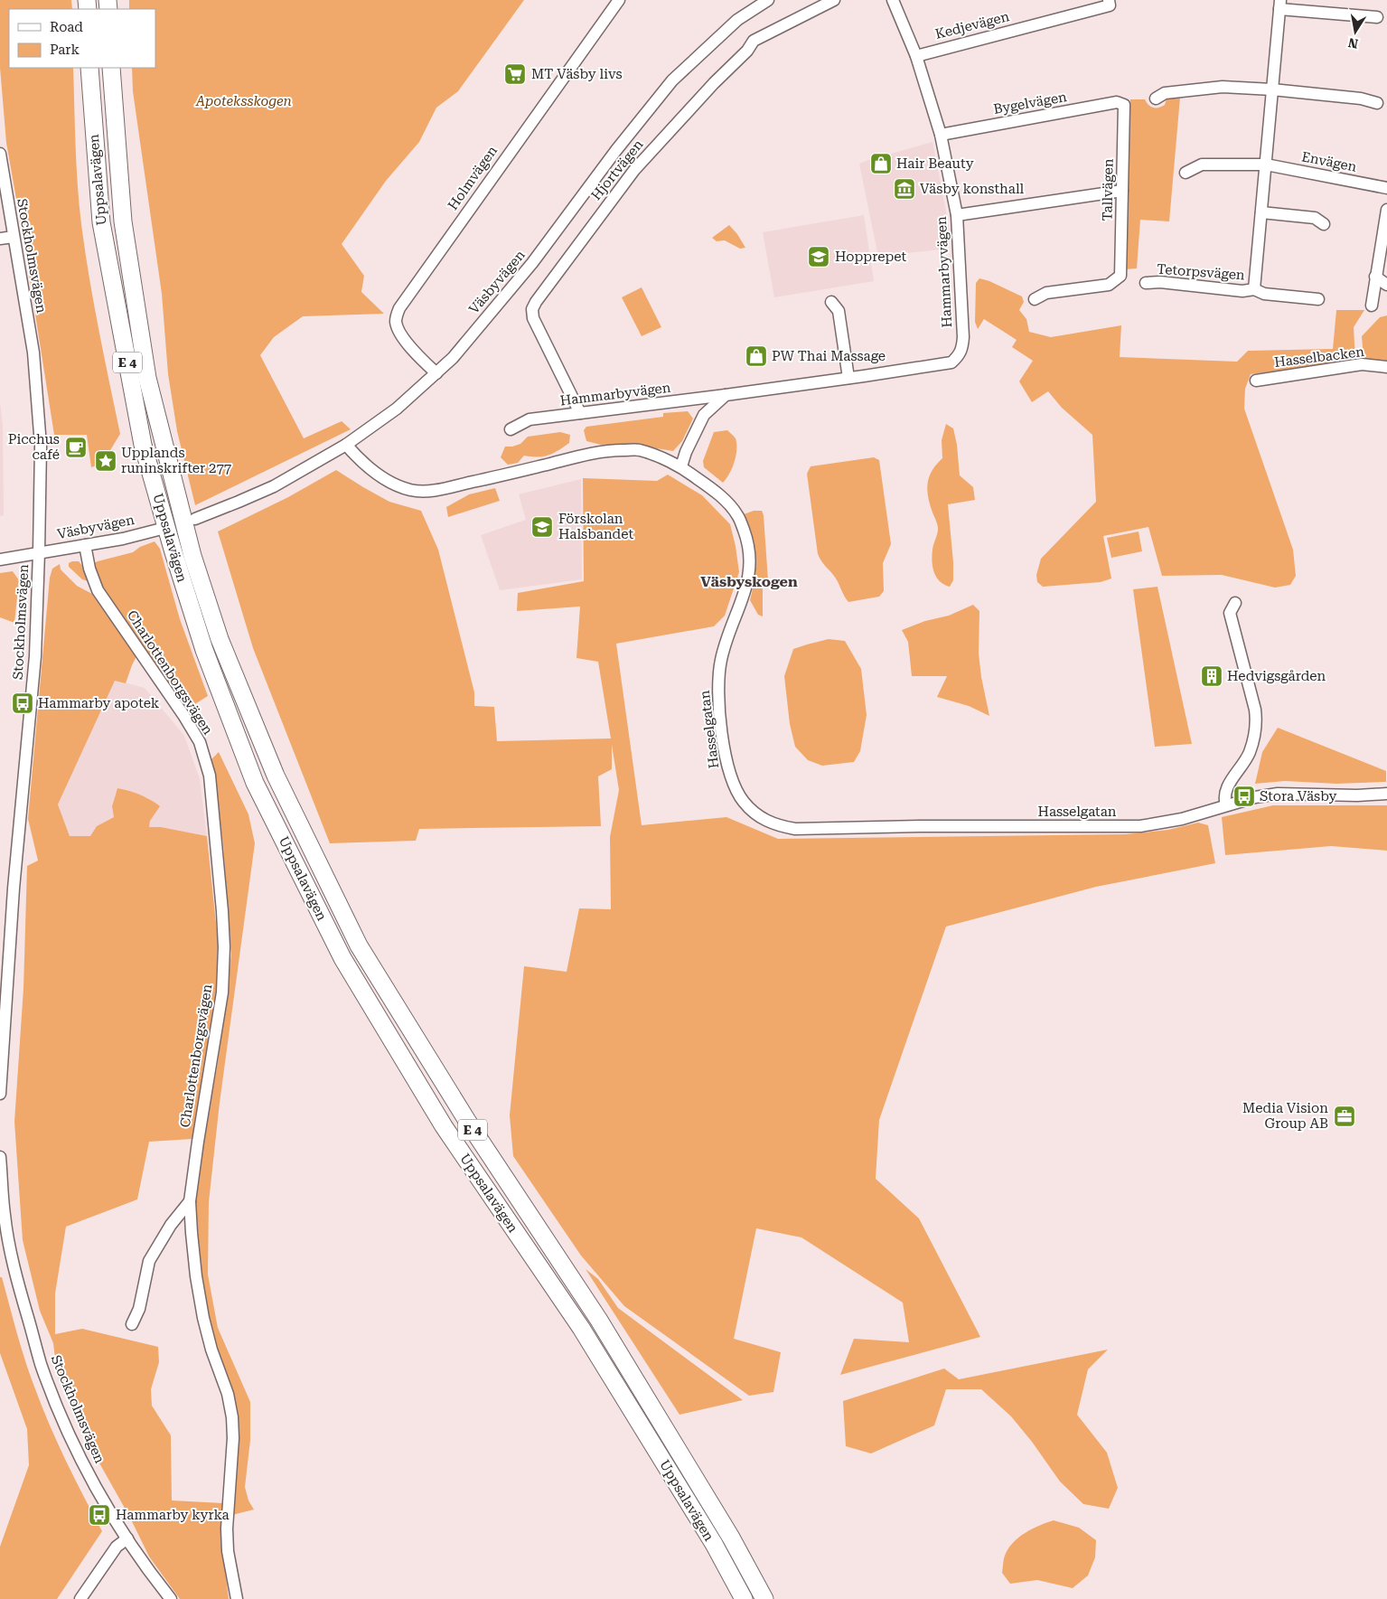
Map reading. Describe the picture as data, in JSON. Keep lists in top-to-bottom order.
{
  "streets": {
    "highway": ["Uppsalavägen", "E 4"],
    "street": [
      "Kedjevägen",
      "Bygelvägen",
      "Envägen",
      "Hjortvägen",
      "Holmvägen",
      "Tallvägen",
      "Stockholmsvägen",
      "Hammarbyvägen",
      "Tetorpsvägen",
      "Väsbyvägen",
      "Hasselbacken",
      "Charlottenborgsvägen",
      "Hasselgatan"
    ]
  },
  "crossings": [
    ["Kedjevägen", "Hammarbyvägen"],
    ["Bygelvägen", "Tallvägen"],
    ["Bygelvägen", "Hammarbyvägen"],
    ["Envägen", "Tetorpsvägen"],
    ["Hjortvägen", "Hammarbyvägen"],
    ["Holmvägen", "Väsbyvägen"],
    ["Stockholmsvägen", "Väsbyvägen"],
    ["Väsbyvägen", "Charlottenborgsvägen"],
    ["Väsbyvägen", "Hasselgatan"]
  ],
  "districts": ["Väsbyskogen"],
  "parks": ["Apoteksskogen"],
  "places": {
    "supermarket": ["MT Väsby livs"],
    "shop": ["Hair Beauty", "PW Thai Massage"],
    "museum": ["Väsby konsthall"],
    "school or university": ["Hopprepet", "Förskolan Halsbandet"],
    "cafe": ["Picchus café"],
    "place": ["Upplands runinskrifter 277"],
    "building": ["Hedvigsgården"],
    "bus stop": ["Hammarby apotek", "Stora Väsby", "Hammarby kyrka"],
    "office": ["Media Vision Group AB"]
  },
  "legend": ["Road", "Park"],
  "north": "bottom"
}
